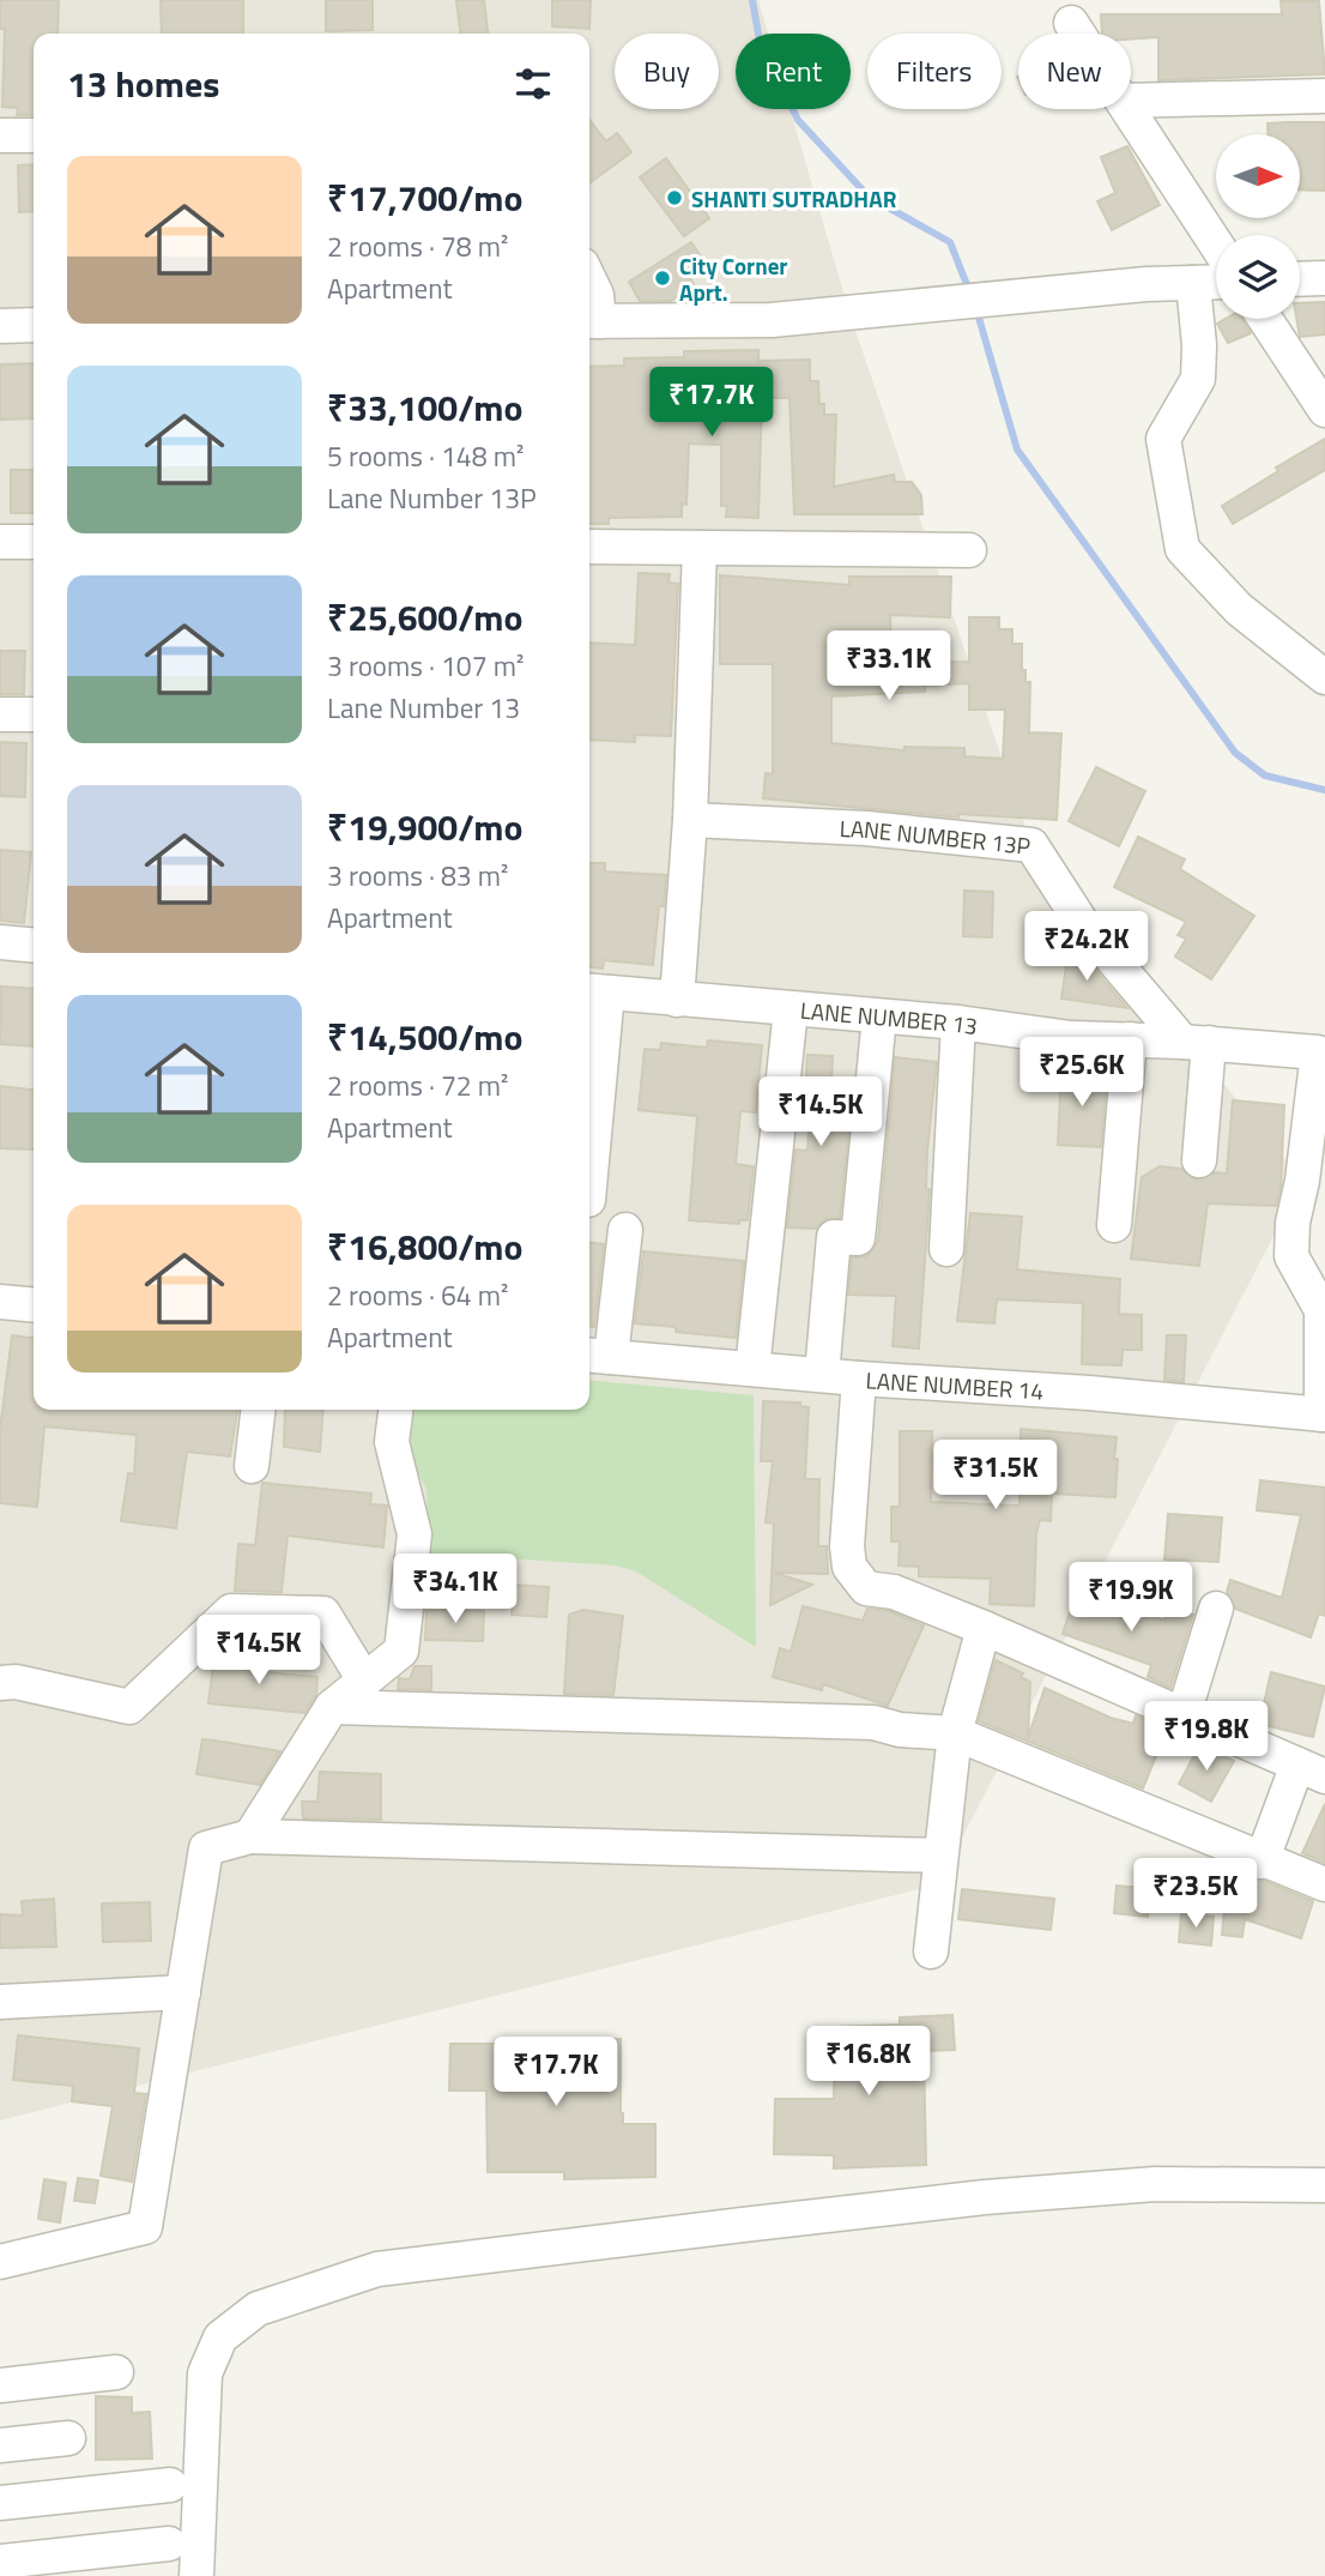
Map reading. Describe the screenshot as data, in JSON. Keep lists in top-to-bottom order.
{
  "streets": {
    "street": ["LANE NUMBER 13P", "LANE NUMBER 13", "LANE NUMBER 14"]
  },
  "crossings": [
    ["LANE NUMBER 13P", "LANE NUMBER 13"]
  ],
  "places": ["SHANTI SUTRADHAR", "City Corner Aprt."],
  "north": "right",
  "page": {
    "chip": [
      "Buy",
      "Rent",
      "Filters",
      "New"
    ],
    "heading": "13 homes",
    "list": [
      {
        "name": "₹17,700/mo",
        "note": "2 rooms · 78 m² · Apartment"
      },
      {
        "name": "₹33,100/mo",
        "note": "5 rooms · 148 m² · Lane Number 13P"
      },
      {
        "name": "₹25,600/mo",
        "note": "3 rooms · 107 m² · Lane Number 13"
      },
      {
        "name": "₹19,900/mo",
        "note": "3 rooms · 83 m² · Apartment"
      },
      {
        "name": "₹14,500/mo",
        "note": "2 rooms · 72 m² · Apartment"
      },
      {
        "name": "₹16,800/mo",
        "note": "2 rooms · 64 m² · Apartment"
      }
    ],
    "price": [
      "₹17.7K",
      "₹33.1K",
      "₹24.2K",
      "₹25.6K",
      "₹14.5K",
      "₹31.5K",
      "₹34.1K",
      "₹19.9K",
      "₹14.5K",
      "₹19.8K",
      "₹23.5K",
      "₹16.8K",
      "₹17.7K"
    ]
  }
}
